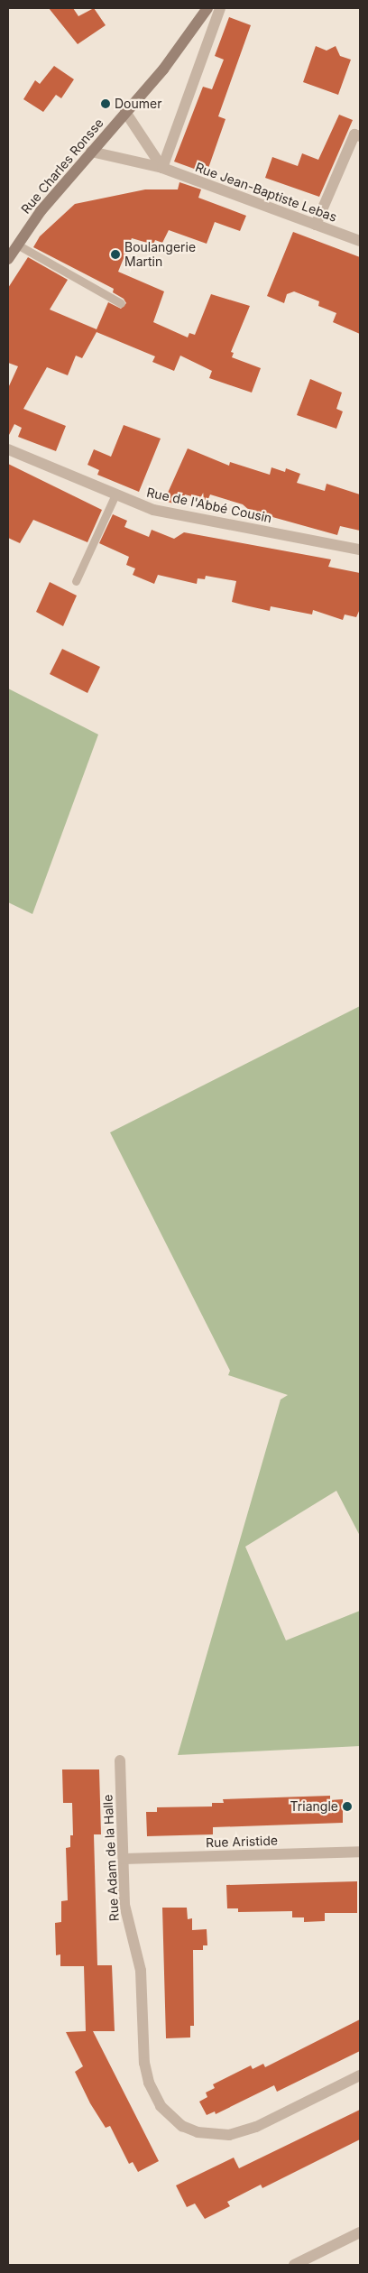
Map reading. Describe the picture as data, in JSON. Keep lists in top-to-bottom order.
{
  "streets": {
    "main road": ["Rue Charles Ronsse"],
    "street": [
      "Rue Jean-Baptiste Lebas",
      "Rue de l'Abbé Cousin",
      "Rue Aristide",
      "Rue Adam de la Halle"
    ]
  },
  "crossings": [
    ["Rue Charles Ronsse", "Rue Jean-Baptiste Lebas"],
    ["Rue Aristide", "Rue Adam de la Halle"]
  ],
  "places": ["Doumer", "Boulangerie Martin", "Triangle"]
}
